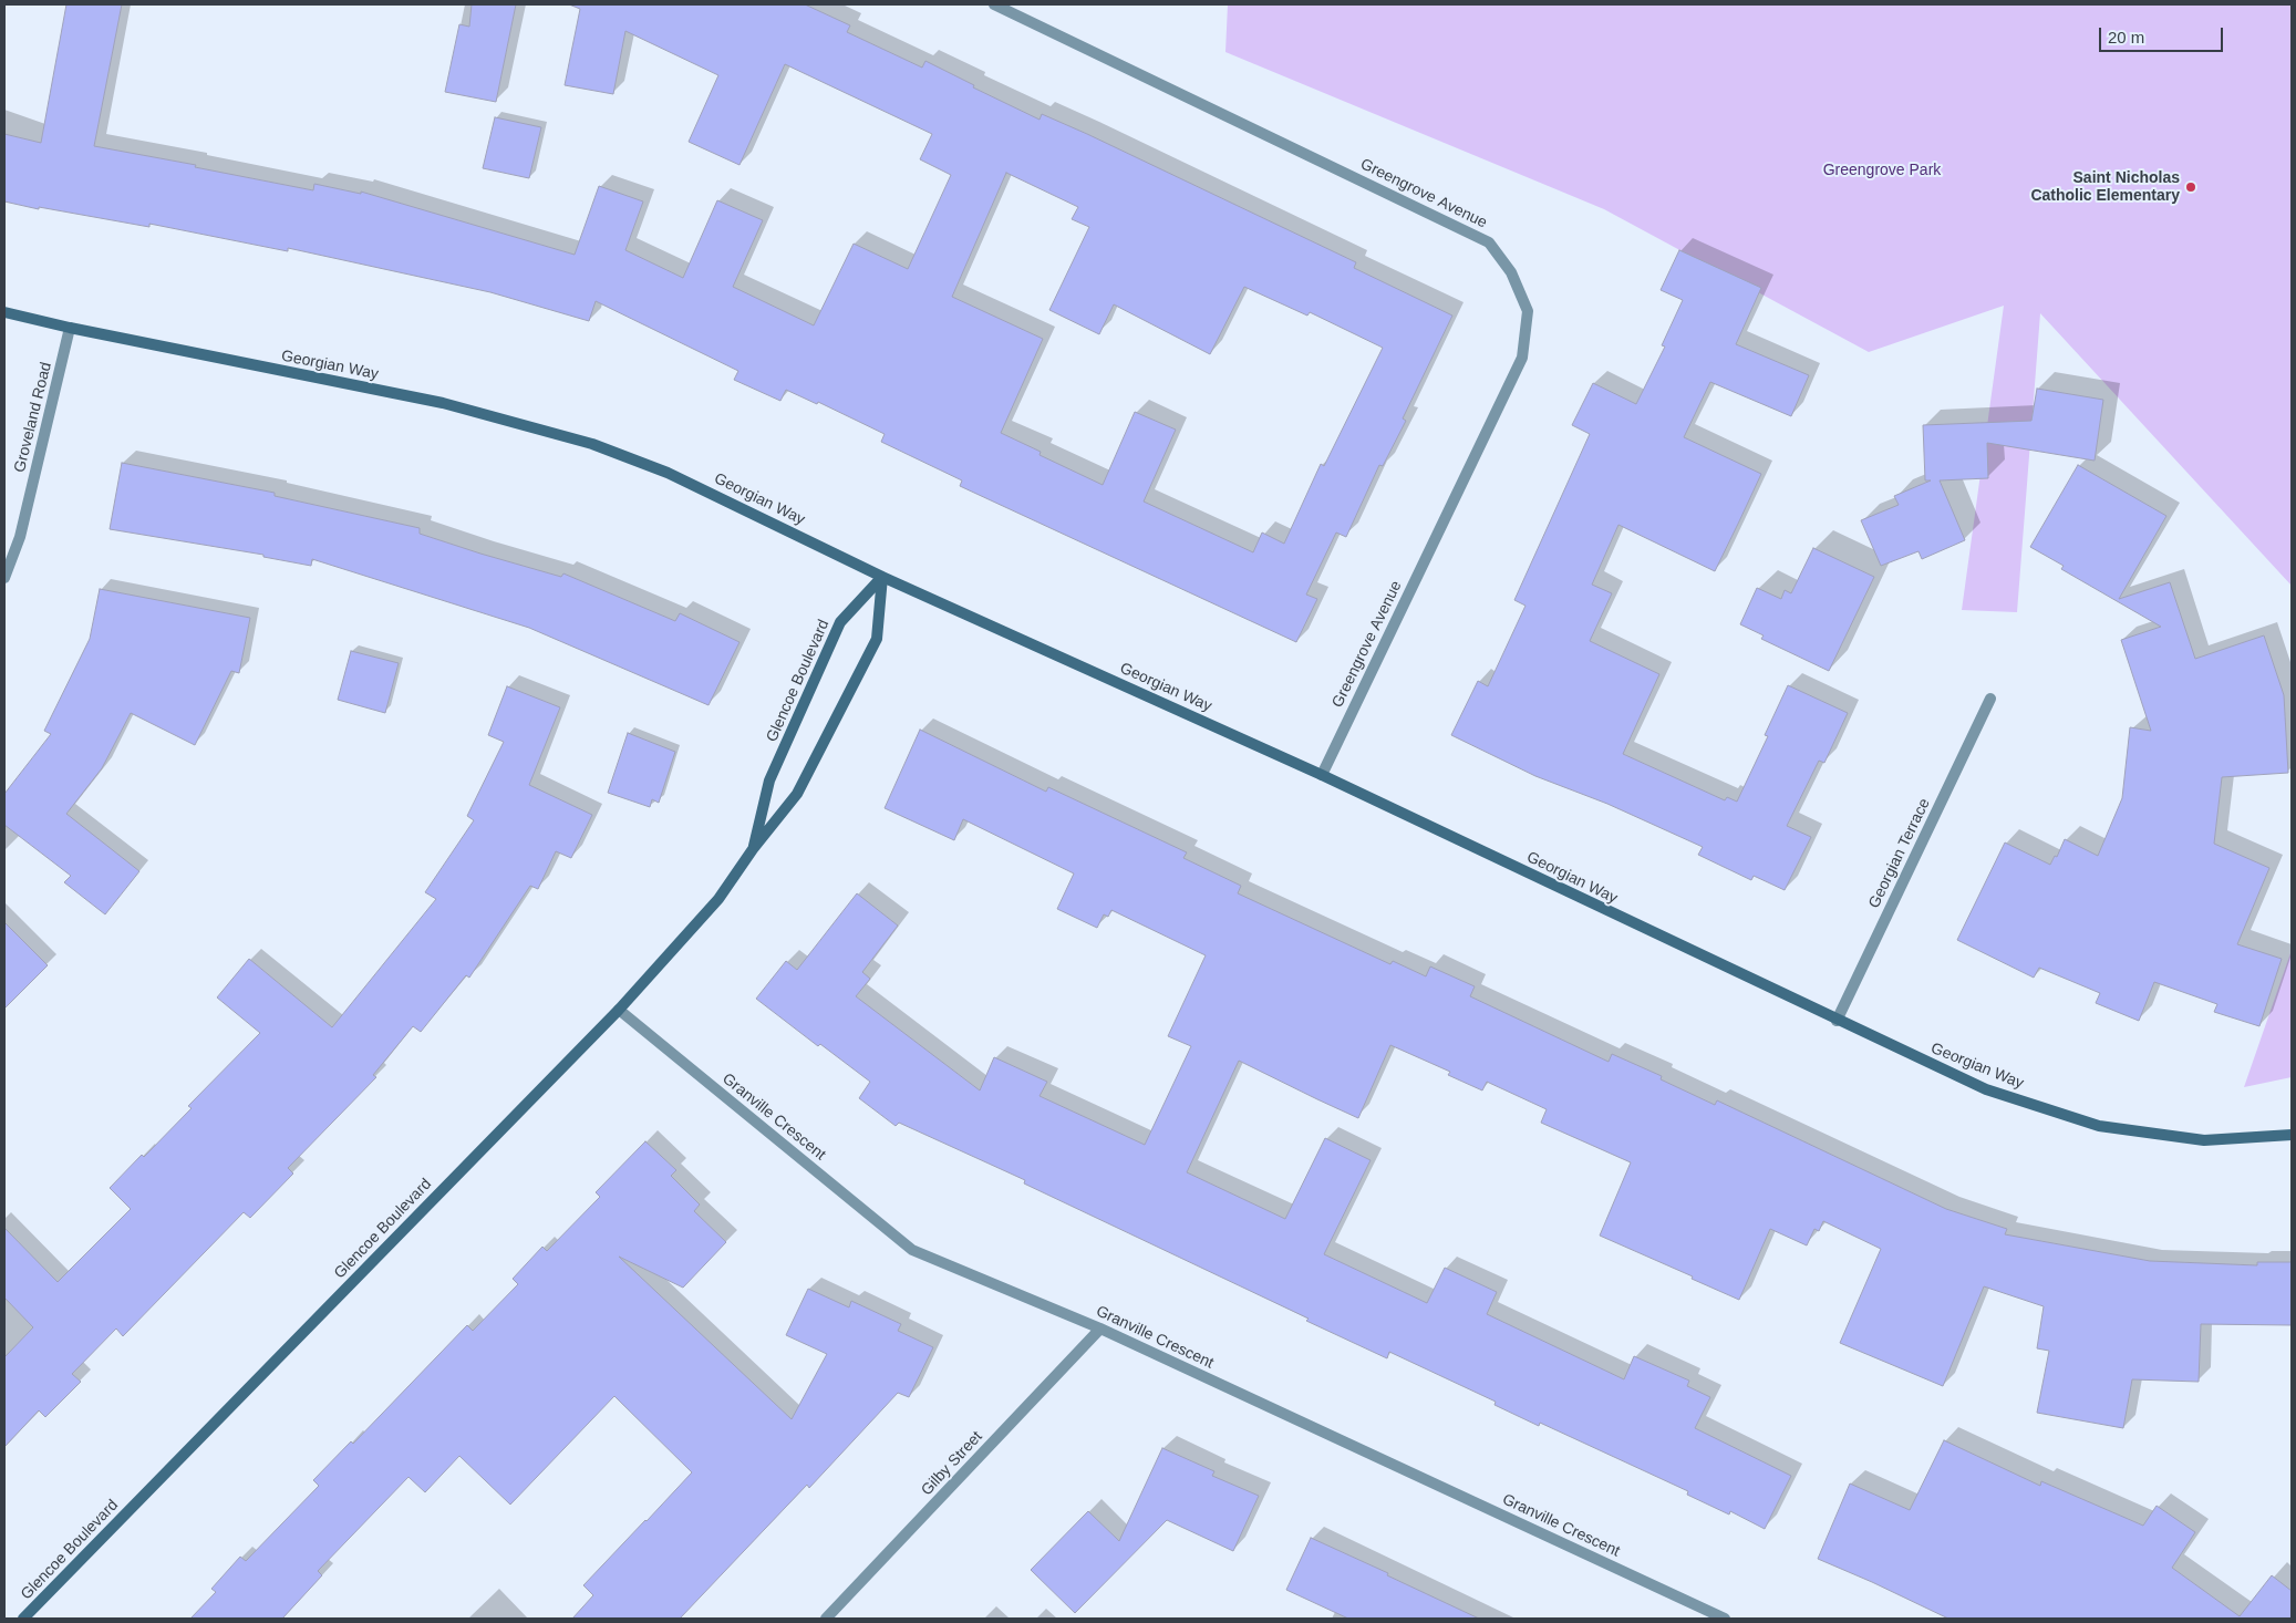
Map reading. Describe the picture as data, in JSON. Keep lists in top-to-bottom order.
{
  "streets": {
    "street": [
      "Greengrove Avenue",
      "Georgian Way",
      "Groveland Road",
      "Glencoe Boulevard",
      "Georgian Terrace",
      "Granville Crescent",
      "Gilby Street"
    ]
  },
  "crossings": [
    ["Greengrove Avenue", "Georgian Way"],
    ["Georgian Way", "Groveland Road"],
    ["Georgian Way", "Glencoe Boulevard"],
    ["Georgian Way", "Georgian Terrace"],
    ["Glencoe Boulevard", "Granville Crescent"],
    ["Granville Crescent", "Gilby Street"]
  ],
  "parks": ["Greengrove Park"],
  "places": ["Saint Nicholas Catholic Elementary"],
  "scale_bar": "20 m"
}
